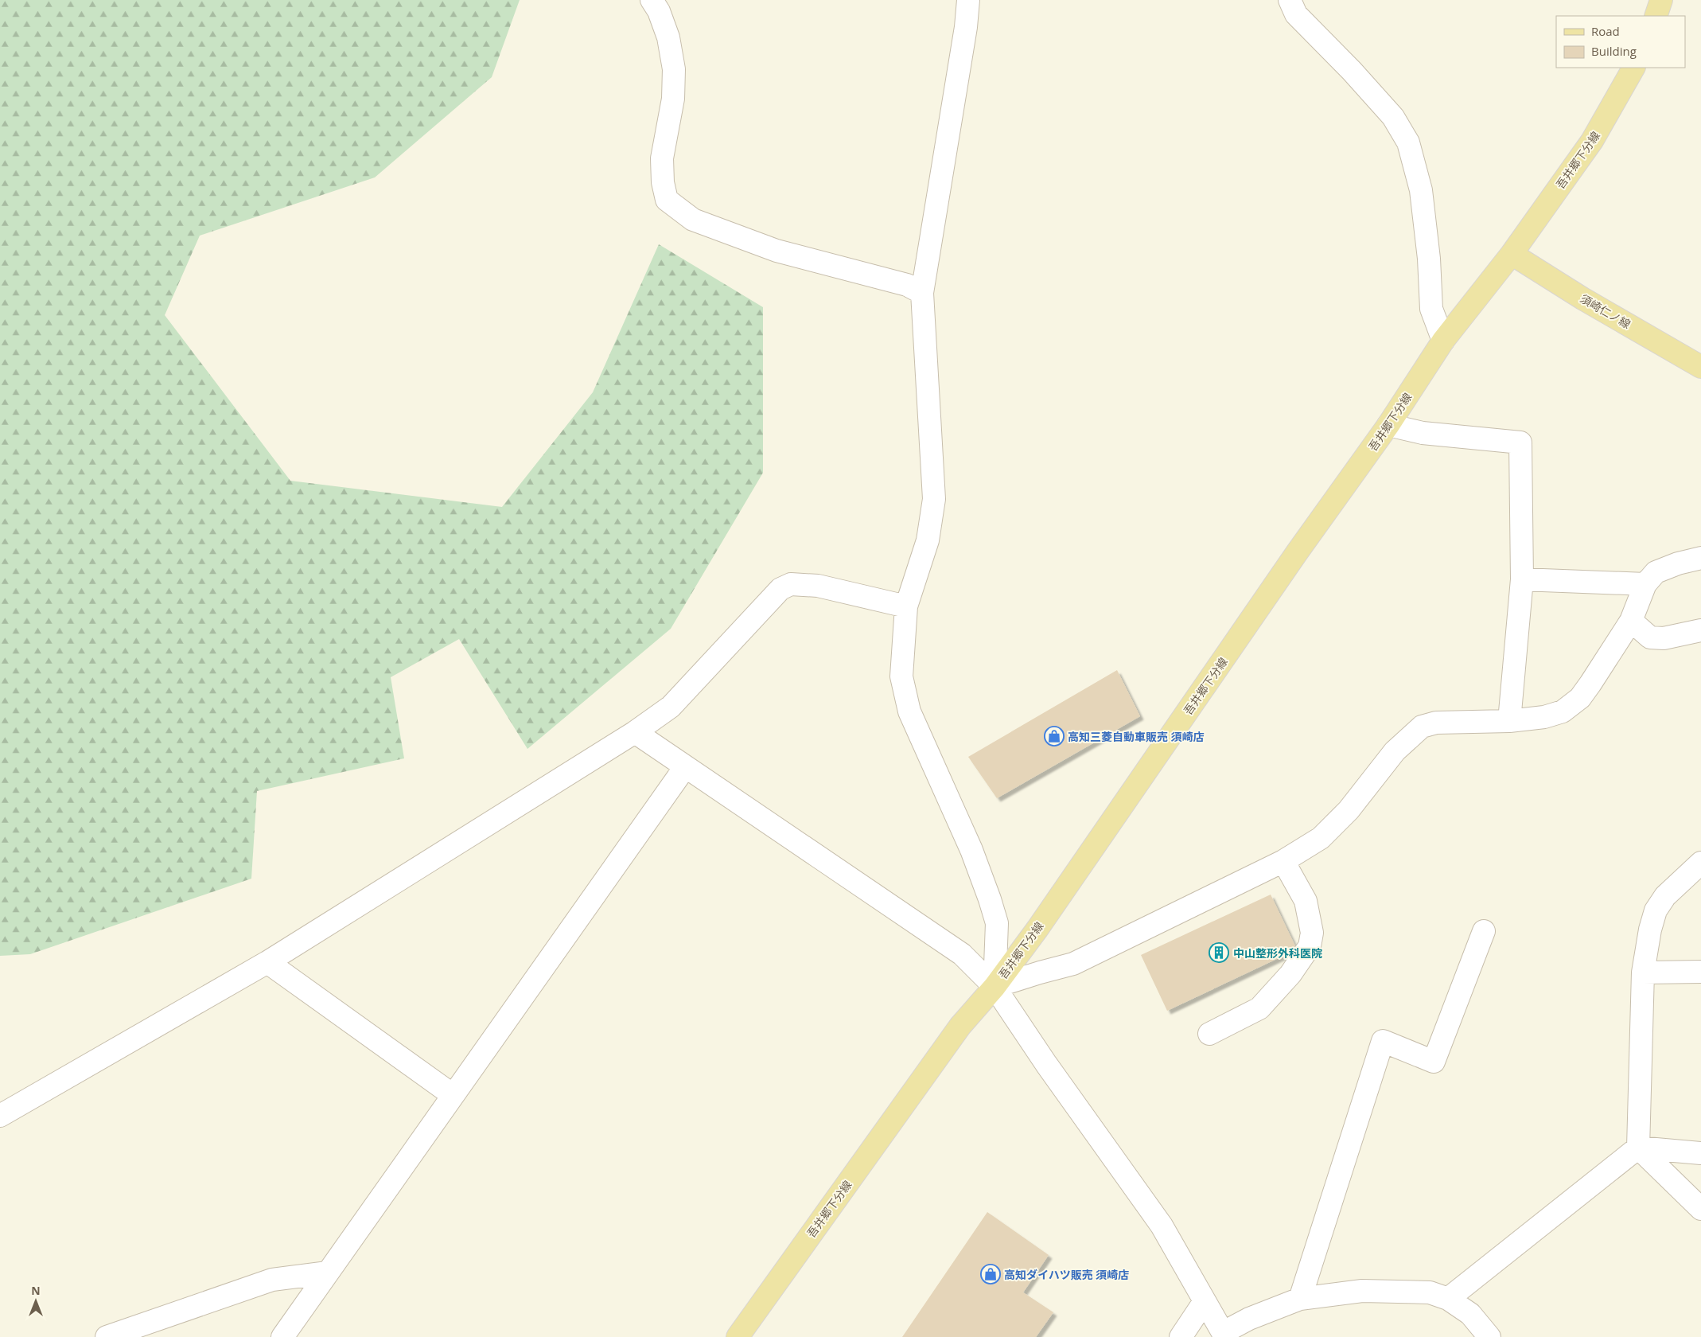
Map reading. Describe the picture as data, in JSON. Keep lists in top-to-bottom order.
{
  "streets": {
    "main road": ["吾井郷下分線", "須崎仁ノ線"]
  },
  "crossings": [
    ["吾井郷下分線", "須崎仁ノ線"]
  ],
  "places": {
    "shop": ["高知三菱自動車販売 須崎店", "高知ダイハツ販売 須崎店"],
    "building": ["中山整形外科医院"]
  },
  "legend": ["Road", "Building"],
  "north": "top"
}
